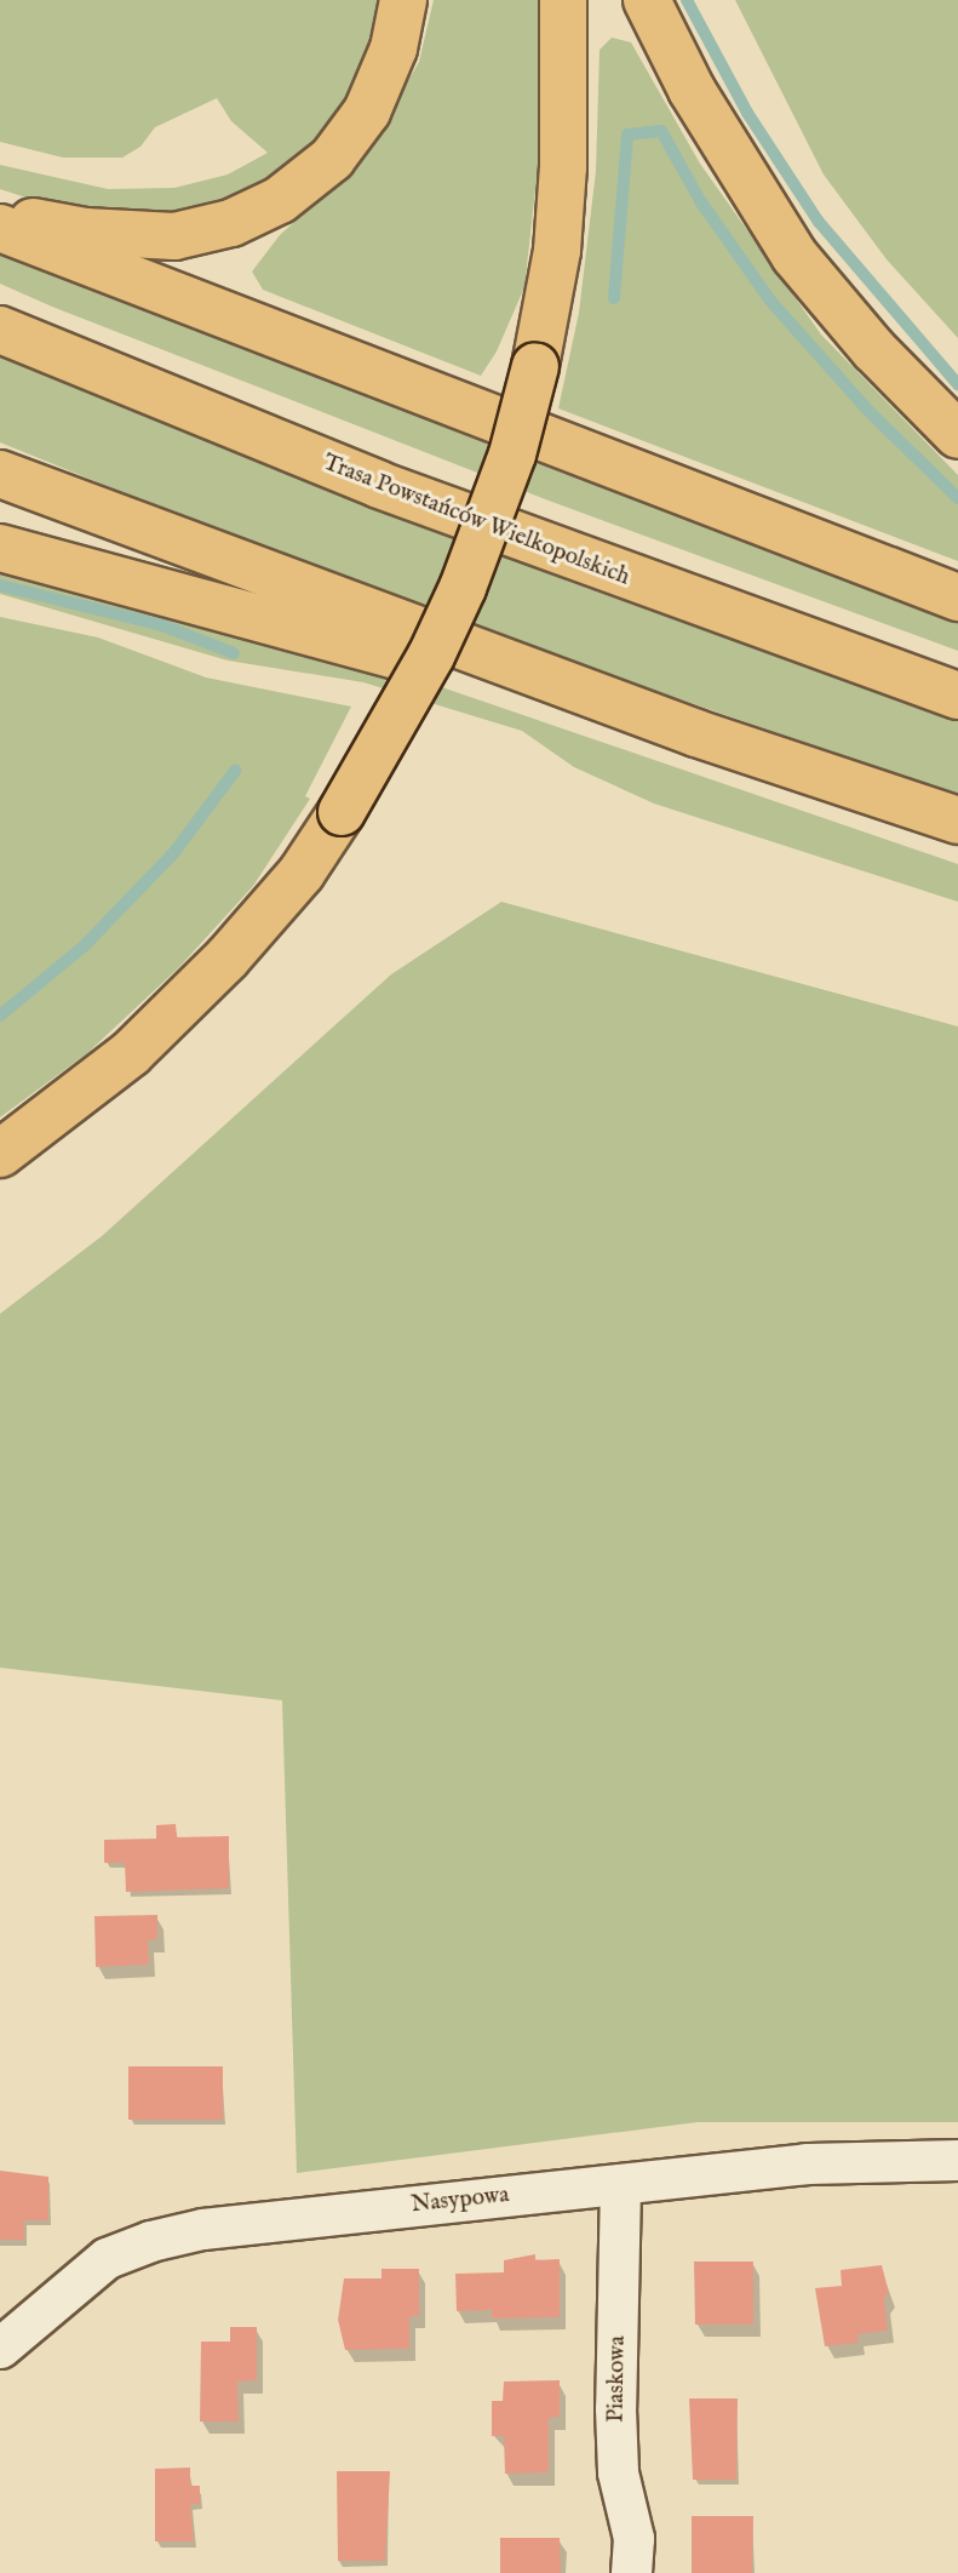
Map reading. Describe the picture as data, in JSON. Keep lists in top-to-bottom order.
{
  "streets": {
    "highway": ["Trasa Powstańców Wielkopolskich"],
    "street": ["Nasypowa", "Piaskowa"]
  },
  "crossings": [
    ["Nasypowa", "Piaskowa"]
  ]
}
